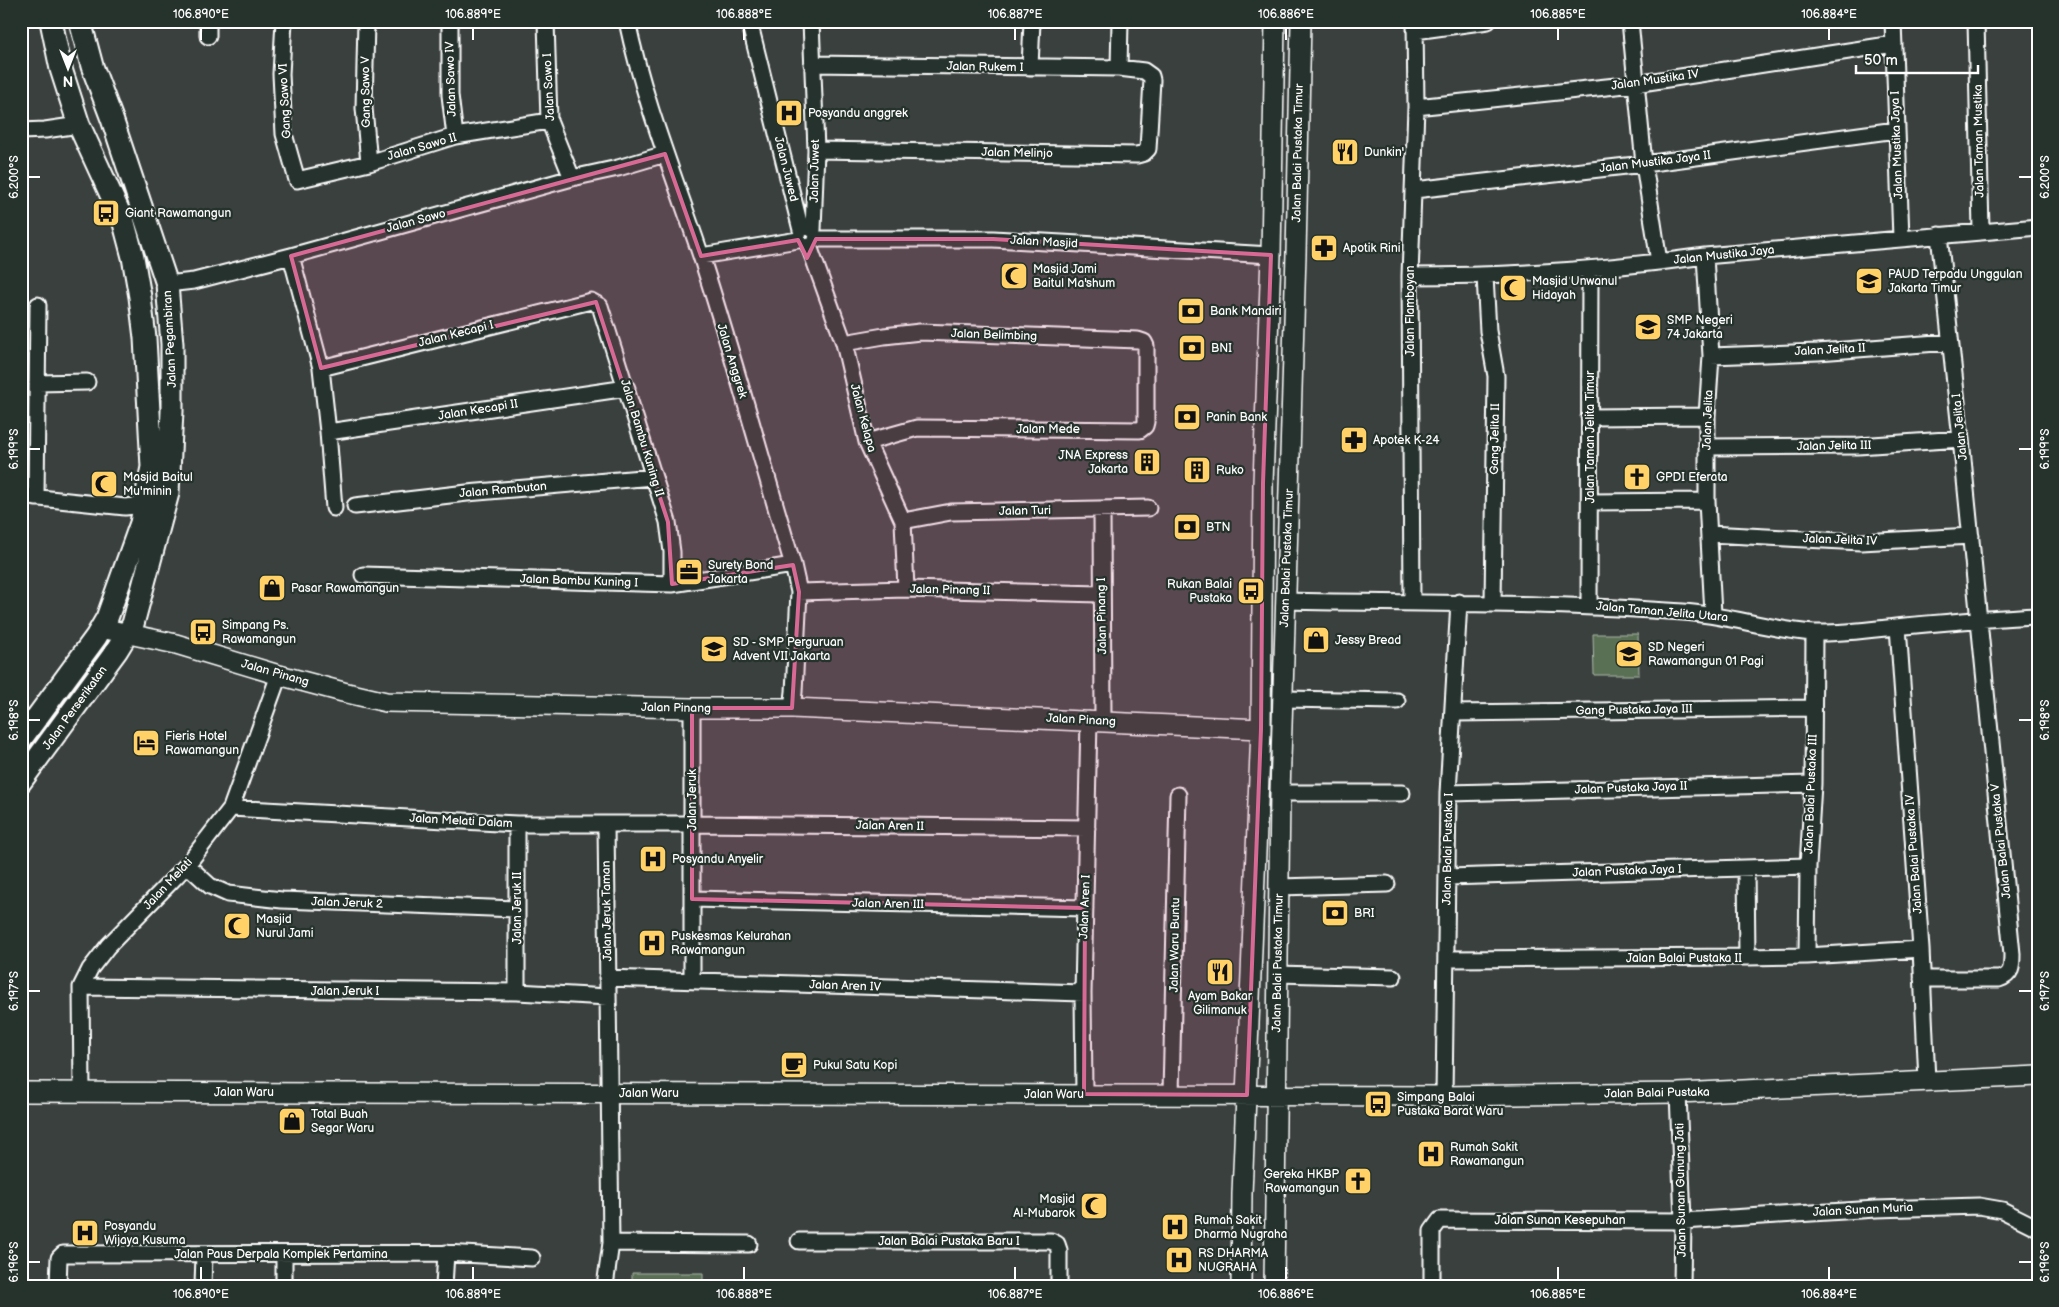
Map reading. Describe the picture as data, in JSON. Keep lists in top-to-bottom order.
{
  "streets": {
    "main road": ["Jalan Pegambiran", "Jalan Perserikatan"],
    "street": [
      "Jalan Rukem I",
      "Jalan Sawo IV",
      "Jalan Mustika IV",
      "Jalan Sawo I",
      "Gang Sawo V",
      "Gang Sawo VI",
      "Jalan Taman Mustika",
      "Jalan Mustika Jaya I",
      "Jalan Sawo II",
      "Jalan Melinjo",
      "Jalan Balai Pustaka Timur",
      "Jalan Mustika Jaya II",
      "Jalan Juwed",
      "Jalan Juwet",
      "Jalan Sawo",
      "Jalan Masjid",
      "Jalan Mustika Jaya",
      "Jalan Flamboyan",
      "Jalan Kecapi I",
      "Jalan Belimbing",
      "Jalan Jelita II",
      "Jalan Anggrek",
      "Jalan Kecapi II",
      "Jalan Kelapa",
      "Jalan Jelita",
      "Jalan Jelita I",
      "Jalan Mede",
      "Jalan Taman Jelita Timur",
      "Jalan Bambu Kuning II",
      "Gang Jelita II",
      "Jalan Jelita III",
      "Jalan Rambutan",
      "Jalan Turi",
      "Jalan Jelita IV",
      "Jalan Bambu Kuning I",
      "Jalan Pinang II",
      "Jalan Taman Jelita Utara",
      "Jalan Pinang I",
      "Jalan Pinang",
      "Gang Pustaka Jaya III",
      "Jalan Pustaka Jaya II",
      "Jalan Balai Pustaka III",
      "Jalan Jeruk",
      "Jalan Melati Dalam",
      "Jalan Aren II",
      "Jalan Balai Pustaka V",
      "Jalan Balai Pustaka I",
      "Jalan Balai Pustaka IV",
      "Jalan Pustaka Jaya I",
      "Jalan Melati",
      "Jalan Jeruk 2",
      "Jalan Aren III",
      "Jalan Aren I",
      "Jalan Jeruk II",
      "Jalan Jeruk Taman",
      "Jalan Waru Buntu",
      "Jalan Balai Pustaka II",
      "Jalan Aren IV",
      "Jalan Jeruk I",
      "Jalan Waru",
      "Jalan Balai Pustaka",
      "Jalan Sunan Gunung Jati",
      "Jalan Sunan Muria",
      "Jalan Sunan Kesepuhan",
      "Jalan Balai Pustaka Baru I",
      "Jalan Paus Derpala Komplek Pertamina"
    ]
  },
  "crossings": [
    ["Jalan Rukem I", "Jalan Melinjo"],
    ["Jalan Rukem I", "Jalan Juwet"],
    ["Jalan Sawo IV", "Jalan Sawo II"],
    ["Jalan Mustika IV", "Jalan Mustika Jaya I"],
    ["Jalan Mustika IV", "Jalan Flamboyan"],
    ["Jalan Sawo I", "Jalan Sawo II"],
    ["Jalan Sawo I", "Jalan Sawo"],
    ["Gang Sawo V", "Jalan Sawo II"],
    ["Gang Sawo VI", "Jalan Sawo II"],
    ["Jalan Taman Mustika", "Jalan Mustika Jaya"],
    ["Jalan Mustika Jaya I", "Jalan Mustika Jaya II"],
    ["Jalan Mustika Jaya I", "Jalan Mustika Jaya"],
    ["Jalan Melinjo", "Jalan Juwet"],
    ["Jalan Balai Pustaka Timur", "Jalan Masjid"],
    ["Jalan Balai Pustaka Timur", "Jalan Taman Jelita Utara"],
    ["Jalan Balai Pustaka Timur", "Jalan Pinang"],
    ["Jalan Balai Pustaka Timur", "Jalan Waru"],
    ["Jalan Balai Pustaka Timur", "Jalan Balai Pustaka"],
    ["Jalan Mustika Jaya II", "Jalan Flamboyan"],
    ["Jalan Juwed", "Jalan Juwet"],
    ["Jalan Juwed", "Jalan Masjid"],
    ["Jalan Juwed", "Jalan Kelapa"],
    ["Jalan Juwet", "Jalan Masjid"],
    ["Jalan Juwet", "Jalan Kelapa"],
    ["Jalan Sawo", "Jalan Pegambiran"],
    ["Jalan Sawo", "Jalan Anggrek"],
    ["Jalan Masjid", "Jalan Anggrek"],
    ["Jalan Masjid", "Jalan Kelapa"],
    ["Jalan Mustika Jaya", "Jalan Flamboyan"],
    ["Jalan Mustika Jaya", "Jalan Jelita"],
    ["Jalan Mustika Jaya", "Jalan Jelita I"],
    ["Jalan Mustika Jaya", "Jalan Taman Jelita Timur"],
    ["Jalan Mustika Jaya", "Gang Jelita II"],
    ["Jalan Flamboyan", "Jalan Taman Jelita Utara"],
    ["Jalan Kecapi I", "Jalan Bambu Kuning II"],
    ["Jalan Belimbing", "Jalan Kelapa"],
    ["Jalan Belimbing", "Jalan Mede"],
    ["Jalan Pegambiran", "Jalan Pinang"],
    ["Jalan Pegambiran", "Jalan Perserikatan"],
    ["Jalan Jelita II", "Jalan Jelita"],
    ["Jalan Jelita II", "Jalan Jelita I"],
    ["Jalan Anggrek", "Jalan Bambu Kuning I"],
    ["Jalan Anggrek", "Jalan Pinang II"],
    ["Jalan Anggrek", "Jalan Pinang"],
    ["Jalan Kecapi II", "Jalan Bambu Kuning II"],
    ["Jalan Kelapa", "Jalan Mede"],
    ["Jalan Kelapa", "Jalan Turi"],
    ["Jalan Kelapa", "Jalan Pinang II"],
    ["Jalan Jelita", "Jalan Jelita III"],
    ["Jalan Jelita", "Jalan Jelita IV"],
    ["Jalan Jelita", "Jalan Taman Jelita Utara"],
    ["Jalan Jelita I", "Jalan Jelita III"],
    ["Jalan Jelita I", "Jalan Jelita IV"],
    ["Jalan Jelita I", "Jalan Taman Jelita Utara"],
    ["Jalan Jelita I", "Jalan Balai Pustaka V"],
    ["Jalan Taman Jelita Timur", "Jalan Taman Jelita Utara"],
    ["Jalan Bambu Kuning II", "Jalan Rambutan"],
    ["Jalan Bambu Kuning II", "Jalan Bambu Kuning I"],
    ["Gang Jelita II", "Jalan Taman Jelita Utara"],
    ["Jalan Turi", "Jalan Pinang I"],
    ["Jalan Pinang II", "Jalan Pinang I"],
    ["Jalan Taman Jelita Utara", "Jalan Balai Pustaka III"],
    ["Jalan Taman Jelita Utara", "Jalan Balai Pustaka V"],
    ["Jalan Taman Jelita Utara", "Jalan Balai Pustaka I"],
    ["Jalan Taman Jelita Utara", "Jalan Balai Pustaka IV"],
    ["Jalan Pinang I", "Jalan Pinang"],
    ["Jalan Pinang I", "Jalan Aren I"],
    ["Jalan Pinang", "Jalan Perserikatan"],
    ["Jalan Pinang", "Jalan Jeruk"],
    ["Jalan Pinang", "Jalan Melati"],
    ["Jalan Pinang", "Jalan Aren I"],
    ["Gang Pustaka Jaya III", "Jalan Balai Pustaka III"],
    ["Gang Pustaka Jaya III", "Jalan Balai Pustaka I"],
    ["Jalan Pustaka Jaya II", "Jalan Balai Pustaka III"],
    ["Jalan Pustaka Jaya II", "Jalan Balai Pustaka I"],
    ["Jalan Balai Pustaka III", "Jalan Pustaka Jaya I"],
    ["Jalan Balai Pustaka III", "Jalan Balai Pustaka II"],
    ["Jalan Jeruk", "Jalan Melati Dalam"],
    ["Jalan Jeruk", "Jalan Aren II"],
    ["Jalan Jeruk", "Jalan Aren III"],
    ["Jalan Jeruk", "Jalan Aren IV"],
    ["Jalan Melati Dalam", "Jalan Aren II"],
    ["Jalan Melati Dalam", "Jalan Melati"],
    ["Jalan Melati Dalam", "Jalan Jeruk II"],
    ["Jalan Melati Dalam", "Jalan Jeruk Taman"],
    ["Jalan Aren II", "Jalan Aren I"],
    ["Jalan Balai Pustaka V", "Jalan Balai Pustaka IV"],
    ["Jalan Balai Pustaka I", "Jalan Pustaka Jaya I"],
    ["Jalan Balai Pustaka I", "Jalan Balai Pustaka II"],
    ["Jalan Balai Pustaka I", "Jalan Balai Pustaka"],
    ["Jalan Balai Pustaka IV", "Jalan Balai Pustaka II"],
    ["Jalan Balai Pustaka IV", "Jalan Balai Pustaka"],
    ["Jalan Melati", "Jalan Jeruk 2"],
    ["Jalan Melati", "Jalan Jeruk I"],
    ["Jalan Melati", "Jalan Waru"],
    ["Jalan Jeruk 2", "Jalan Jeruk II"],
    ["Jalan Aren III", "Jalan Aren I"],
    ["Jalan Aren I", "Jalan Aren IV"],
    ["Jalan Aren I", "Jalan Waru"],
    ["Jalan Jeruk II", "Jalan Jeruk I"],
    ["Jalan Jeruk Taman", "Jalan Aren IV"],
    ["Jalan Jeruk Taman", "Jalan Jeruk I"],
    ["Jalan Jeruk Taman", "Jalan Waru"],
    ["Jalan Waru Buntu", "Jalan Waru"],
    ["Jalan Waru", "Jalan Balai Pustaka"],
    ["Jalan Balai Pustaka", "Jalan Sunan Gunung Jati"],
    ["Jalan Sunan Gunung Jati", "Jalan Sunan Muria"],
    ["Jalan Sunan Gunung Jati", "Jalan Sunan Kesepuhan"],
    ["Jalan Sunan Muria", "Jalan Sunan Kesepuhan"]
  ],
  "places": {
    "hospital": [
      "Posyandu anggrek",
      "Posyandu Anyelir",
      "Puskesmas Kelurahan Rawamangun",
      "Rumah Sakit Rawamangun",
      "Rumah Sakit Dharma Nugraha",
      "Posyandu Wijaya Kusuma",
      "RS DHARMA NUGRAHA"
    ],
    "restaurant": ["Dunkin'", "Ayam Bakar Gilimanuk"],
    "bus stop": [
      "Giant Rawamangun",
      "Rukan Balai Pustaka",
      "Simpang Ps. Rawamangun",
      "Simpang Balai Pustaka Barat Waru"
    ],
    "pharmacy": ["Apotik Rini", "Apotek K-24"],
    "mosque": [
      "Masjid Jami Baitul Ma'shum",
      "Masjid Unwanul Hidayah",
      "Masjid Baitul Mu'minin",
      "Masjid Nurul Jami",
      "Masjid Al-Mubarok"
    ],
    "school or university": [
      "PAUD Terpadu Unggulan Jakarta Timur",
      "SMP Negeri 74 Jakarta",
      "SD - SMP Perguruan Advent VII Jakarta",
      "SD Negeri Rawamangun 01 Pagi"
    ],
    "bank": [
      "Bank Mandiri",
      "BNI",
      "Panin Bank",
      "BTN",
      "BRI"
    ],
    "building": ["JNA Express Jakarta", "Ruko"],
    "church": ["GPDI Eferata", "Gereka HKBP Rawamangun"],
    "office": ["Surety Bond Jakarta"],
    "shop": ["Pasar Rawamangun", "Jessy Bread", "Total Buah Segar Waru"],
    "hotel": ["Fieris Hotel Rawamangun"],
    "cafe": ["Pukul Satu Kopi"]
  },
  "scale_bar": "50 m",
  "north": "bottom",
  "coordinates": [
    "106.890°E",
    "106.889°E",
    "106.888°E",
    "106.887°E",
    "106.886°E",
    "106.885°E",
    "106.884°E",
    "6.200°S",
    "6.199°S",
    "6.198°S",
    "6.197°S",
    "6.196°S"
  ]
}
